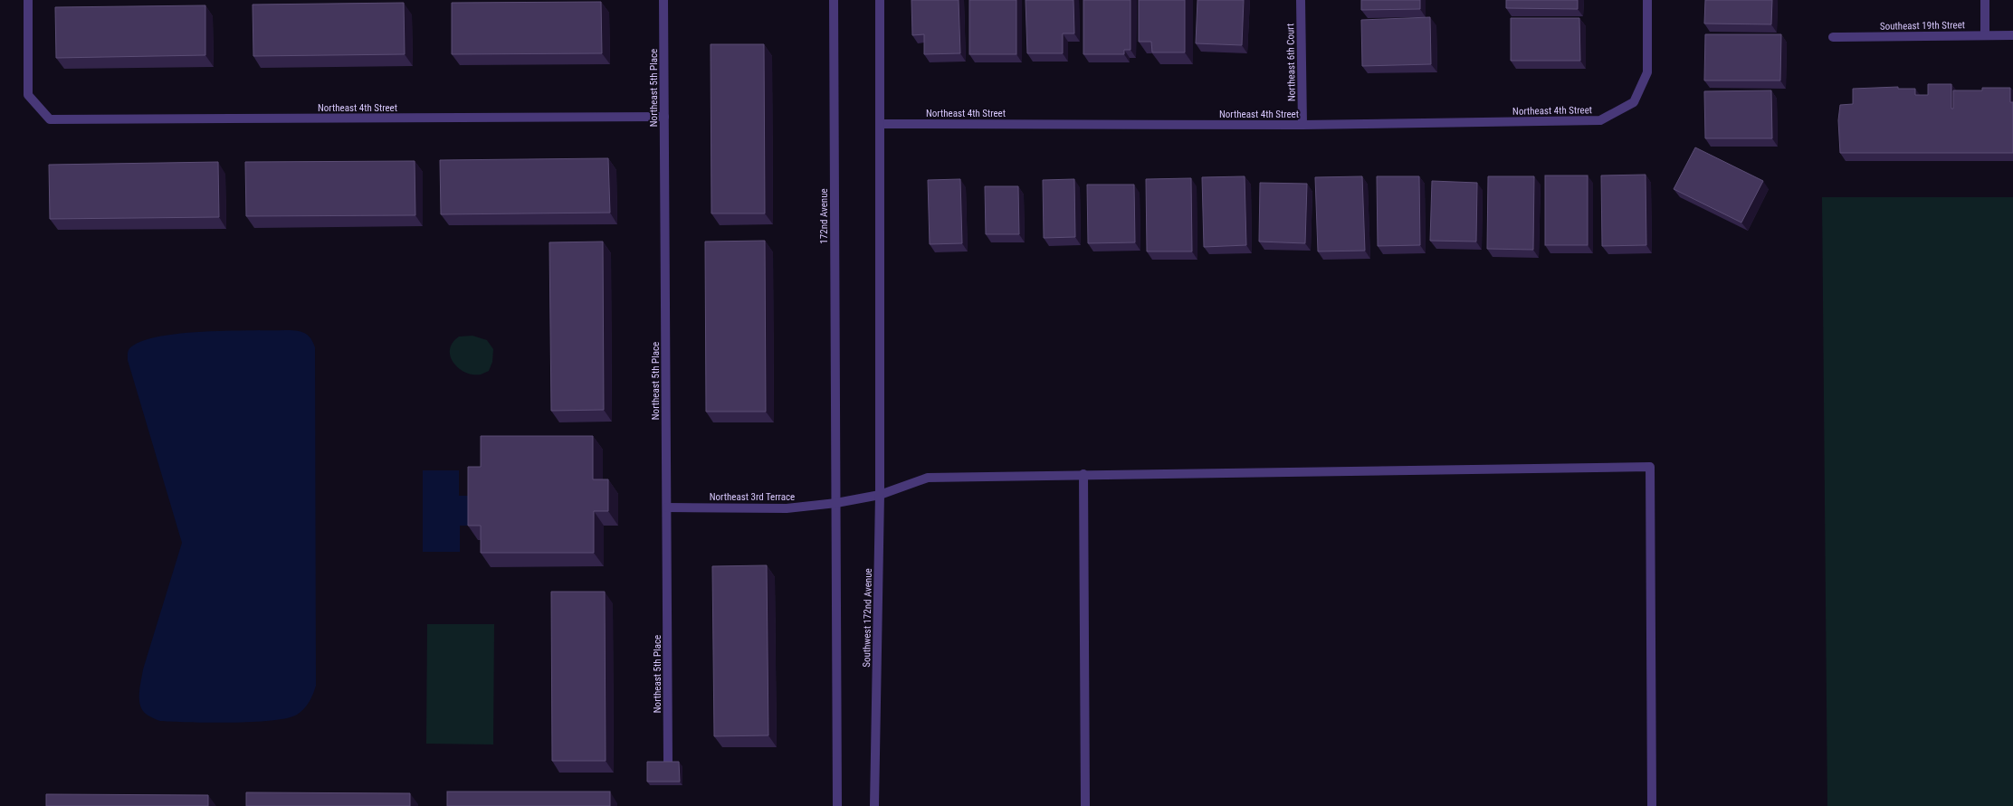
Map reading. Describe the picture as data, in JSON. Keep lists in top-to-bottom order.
{
  "streets": {
    "street": [
      "Southeast 19th Street",
      "Northeast 6th Court",
      "Northeast 5th Place",
      "Northeast 4th Street",
      "172nd Avenue",
      "Northeast 3rd Terrace",
      "Southwest 172nd Avenue"
    ]
  },
  "crossings": [
    ["Northeast 6th Court", "Northeast 4th Street"],
    ["Northeast 5th Place", "Northeast 4th Street"],
    ["Northeast 5th Place", "Northeast 3rd Terrace"],
    ["Northeast 4th Street", "Southwest 172nd Avenue"],
    ["172nd Avenue", "Northeast 3rd Terrace"],
    ["Northeast 3rd Terrace", "Southwest 172nd Avenue"]
  ]
}
